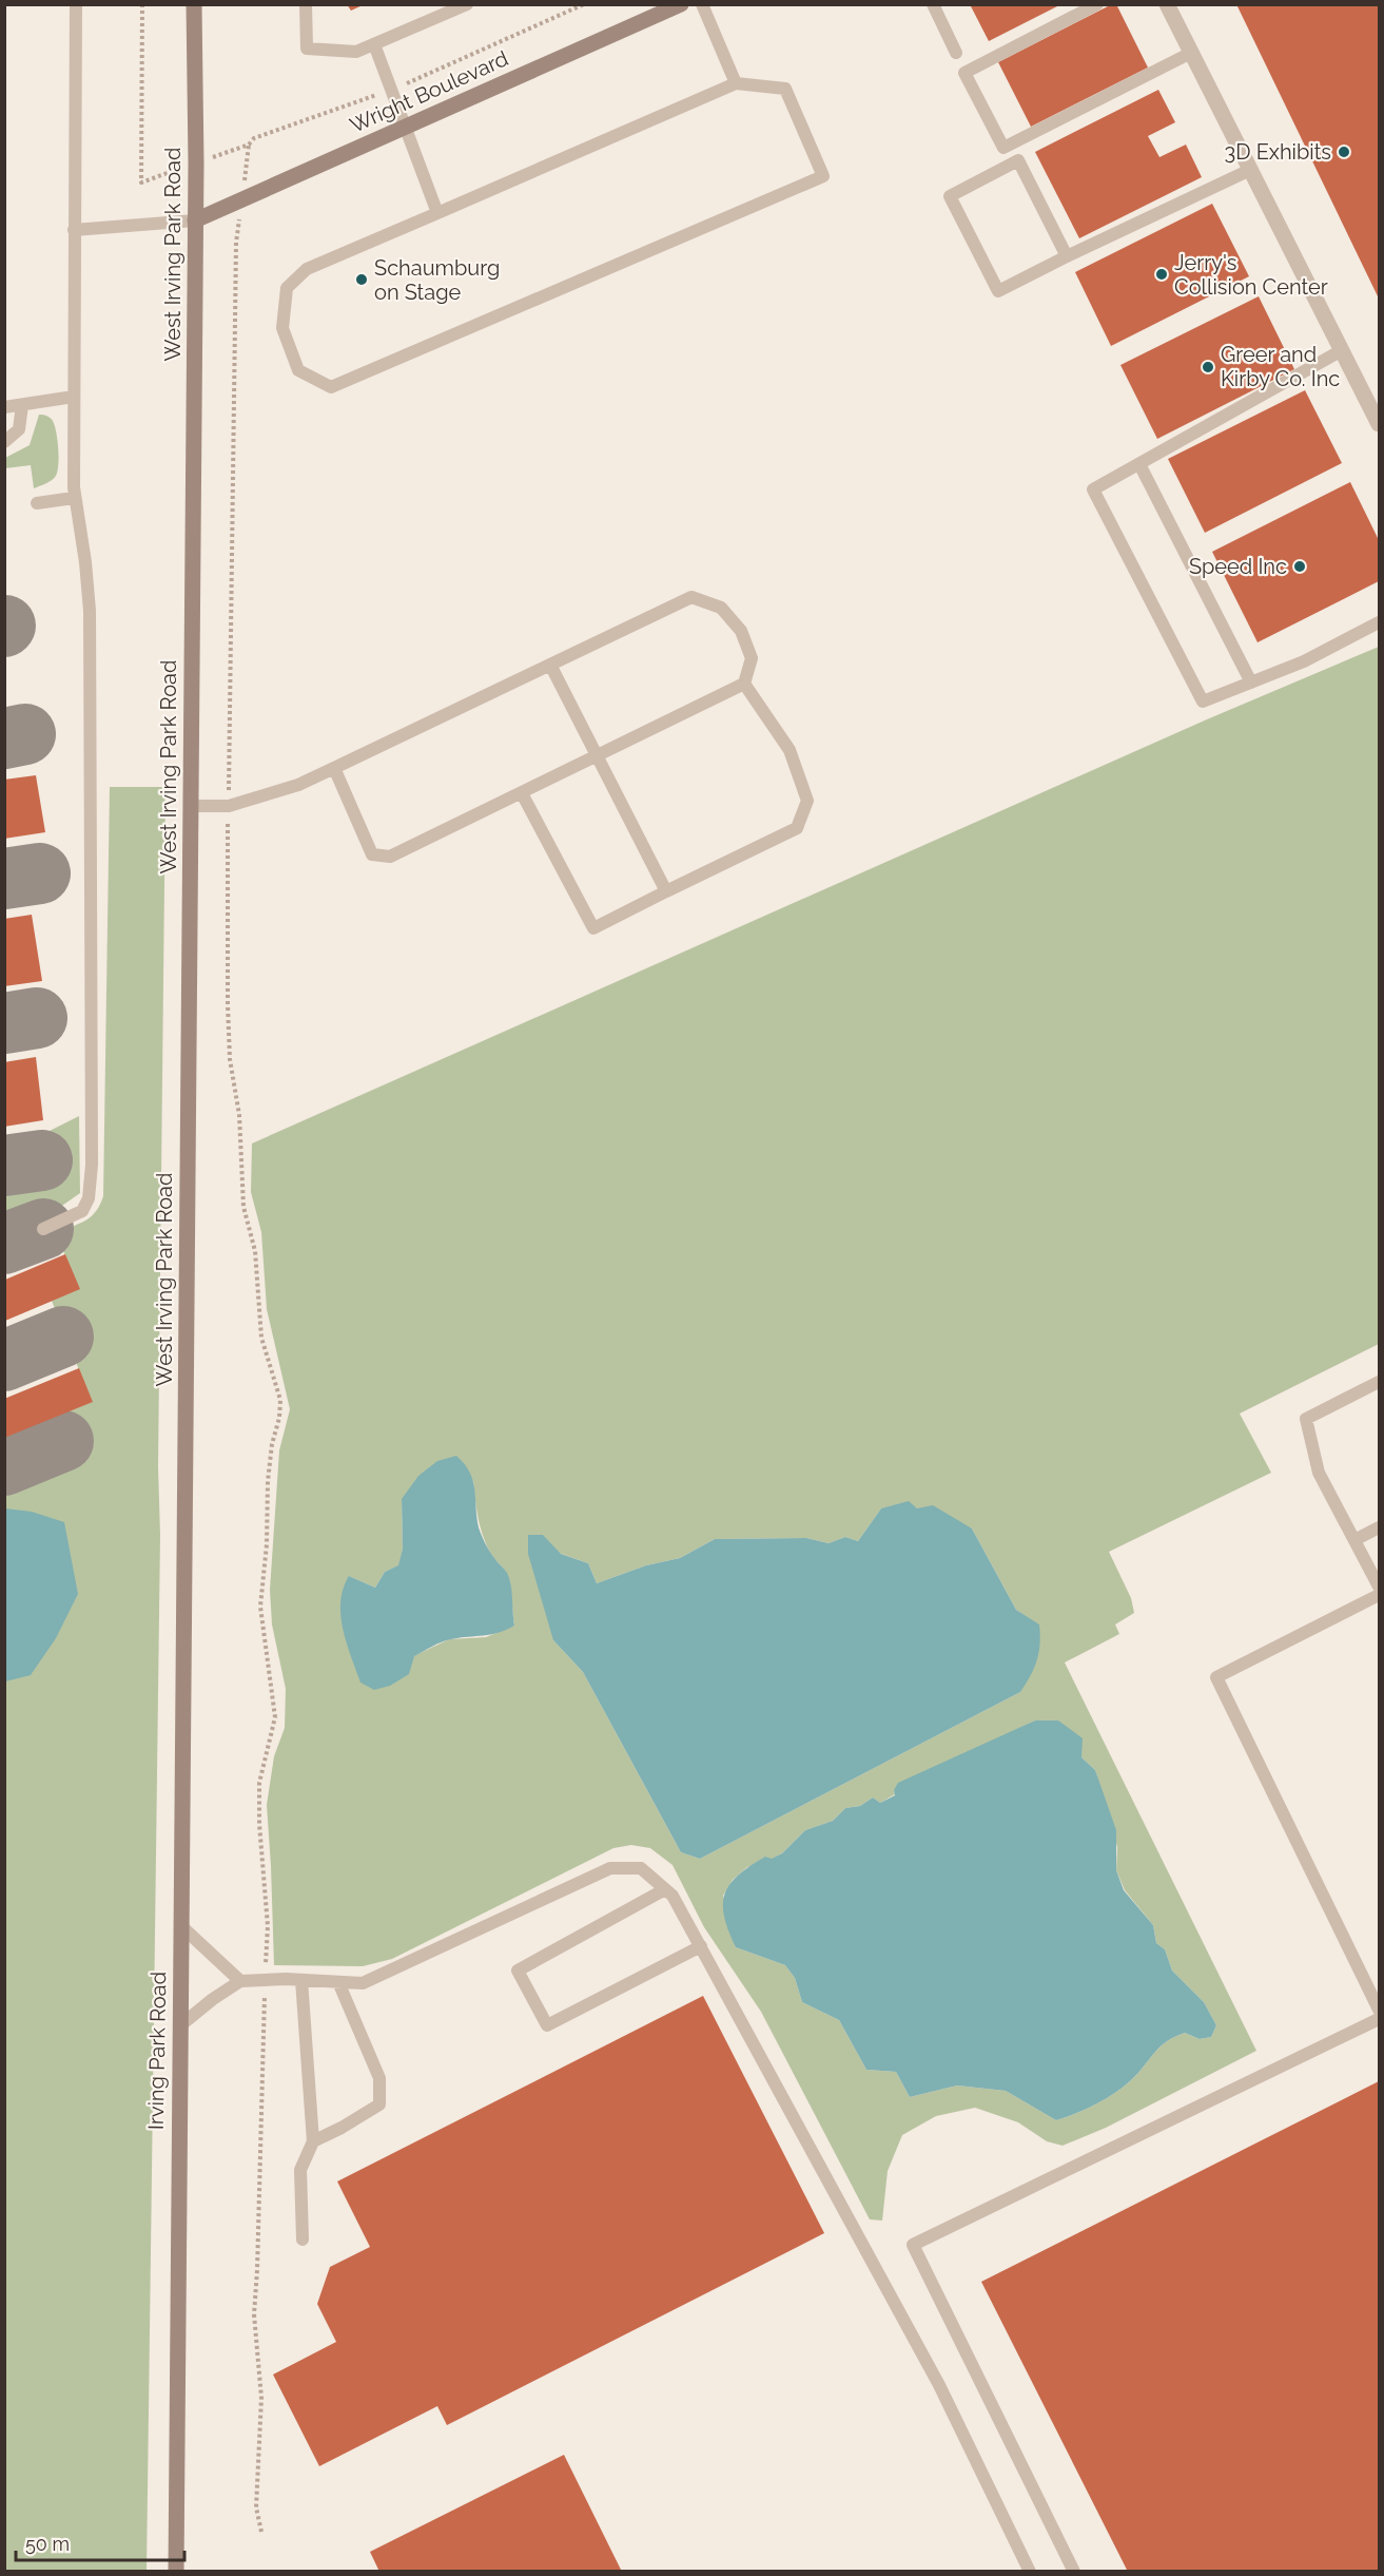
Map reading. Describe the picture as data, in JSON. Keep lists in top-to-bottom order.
{
  "streets": {
    "main road": ["Wright Boulevard", "West Irving Park Road", "Irving Park Road"]
  },
  "crossings": [
    ["Wright Boulevard", "West Irving Park Road"],
    ["West Irving Park Road", "Irving Park Road"]
  ],
  "places": [
    "3D Exhibits",
    "Jerry's Collision Center",
    "Schaumburg on Stage",
    "Greer and Kirby Co. Inc",
    "Speed Inc"
  ],
  "scale_bar": "50 m"
}
